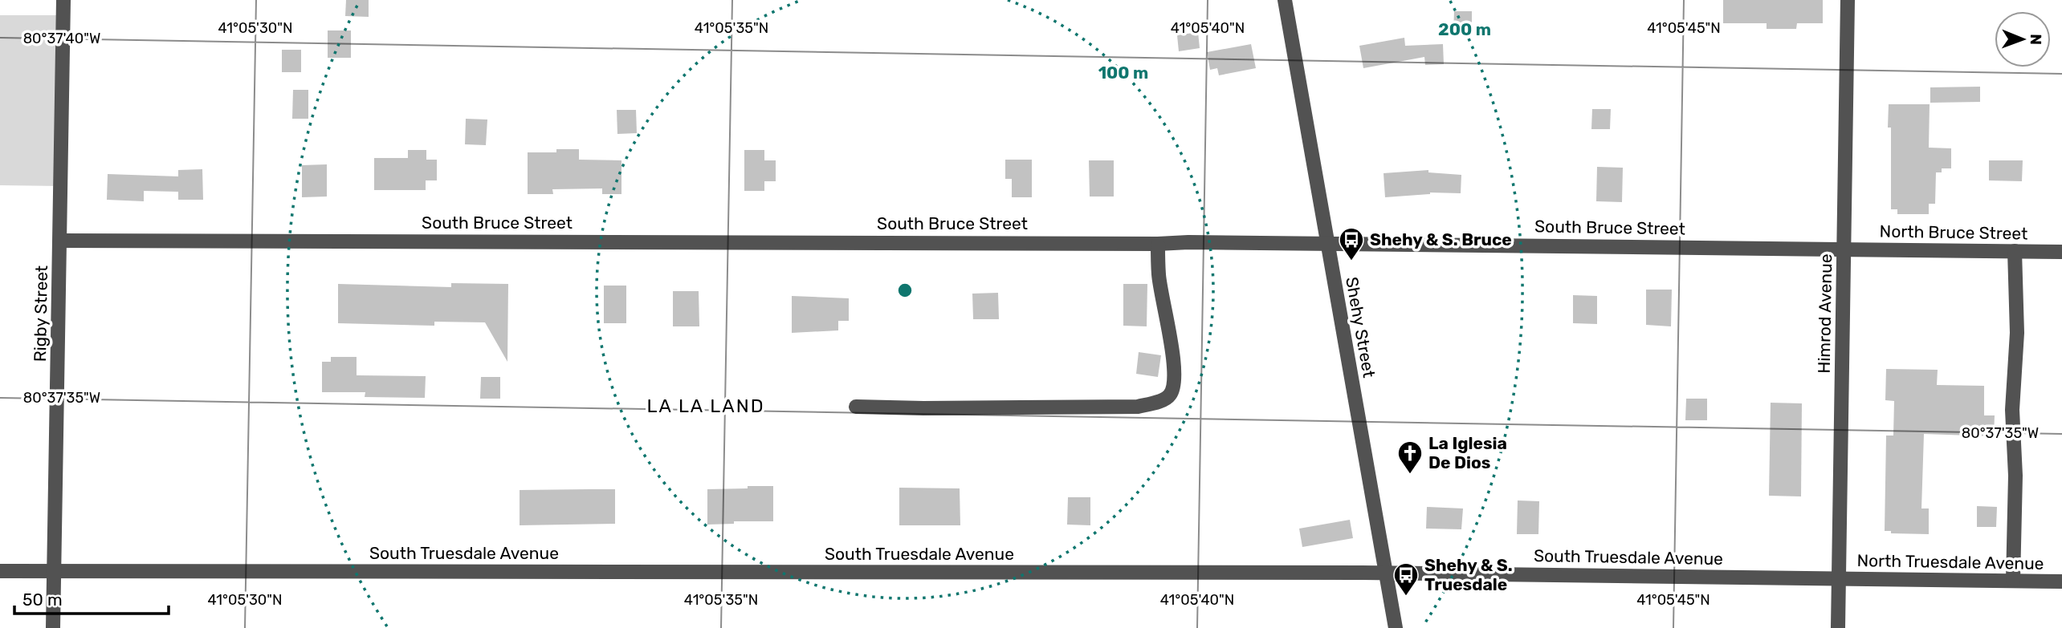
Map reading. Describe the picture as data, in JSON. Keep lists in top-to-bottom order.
{
  "streets": {
    "street": [
      "South Bruce Street",
      "North Bruce Street",
      "Rigby Street",
      "Himrod Avenue",
      "Shehy Street",
      "South Truesdale Avenue",
      "North Truesdale Avenue"
    ]
  },
  "crossings": [
    ["South Bruce Street", "North Bruce Street"],
    ["South Bruce Street", "Rigby Street"],
    ["South Bruce Street", "Himrod Avenue"],
    ["South Bruce Street", "Shehy Street"],
    ["North Bruce Street", "Himrod Avenue"],
    ["Rigby Street", "South Truesdale Avenue"],
    ["Himrod Avenue", "South Truesdale Avenue"],
    ["Himrod Avenue", "North Truesdale Avenue"],
    ["Shehy Street", "South Truesdale Avenue"],
    ["South Truesdale Avenue", "North Truesdale Avenue"]
  ],
  "districts": ["LA LA LAND"],
  "places": {
    "bus stop": ["Shehy & S. Bruce", "Shehy & S. Truesdale"],
    "church": ["La Iglesia De Dios"]
  },
  "scale_bar": "50 m",
  "north": "right",
  "coordinates": [
    "41°05'30\"N",
    "41°05'35\"N",
    "41°05'40\"N",
    "41°05'45\"N",
    "80°37'40\"W",
    "80°37'35\"W"
  ],
  "rings": ["200 m", "100 m"]
}
